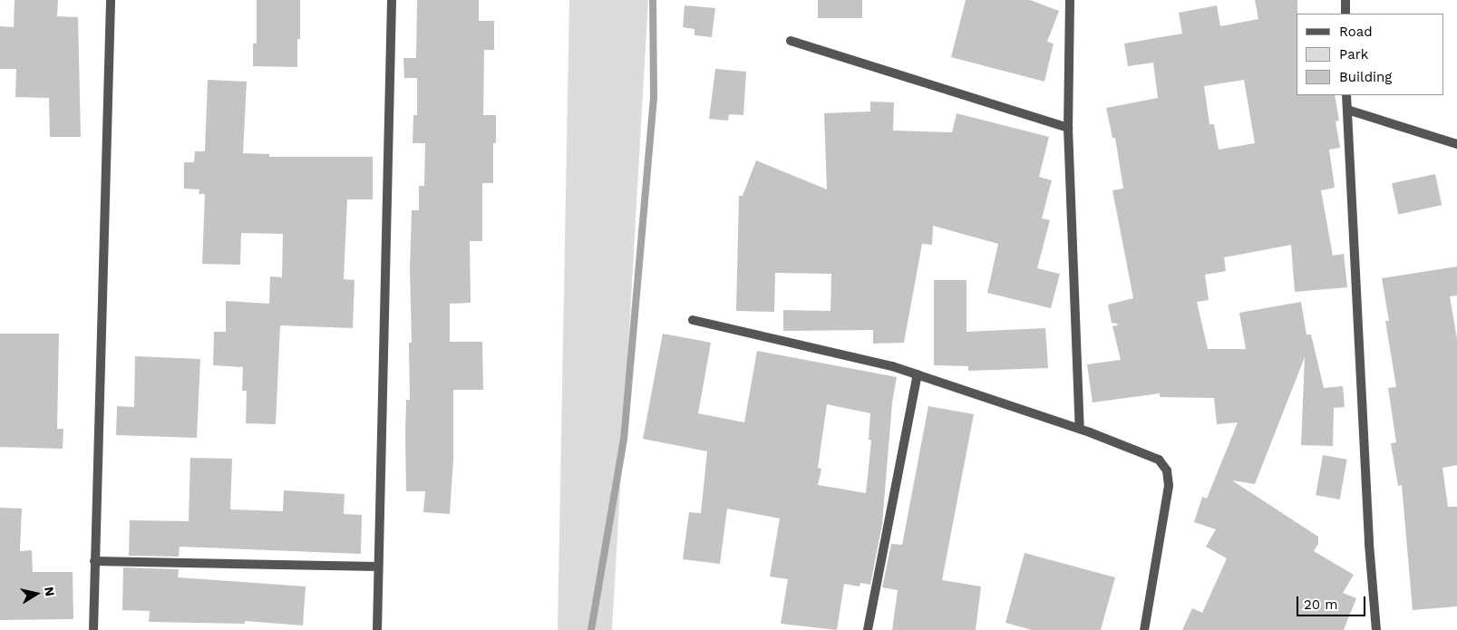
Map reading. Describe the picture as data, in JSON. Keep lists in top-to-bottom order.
{
  "legend": ["Road", "Park", "Building"],
  "scale_bar": "20 m",
  "north": "right"
}
